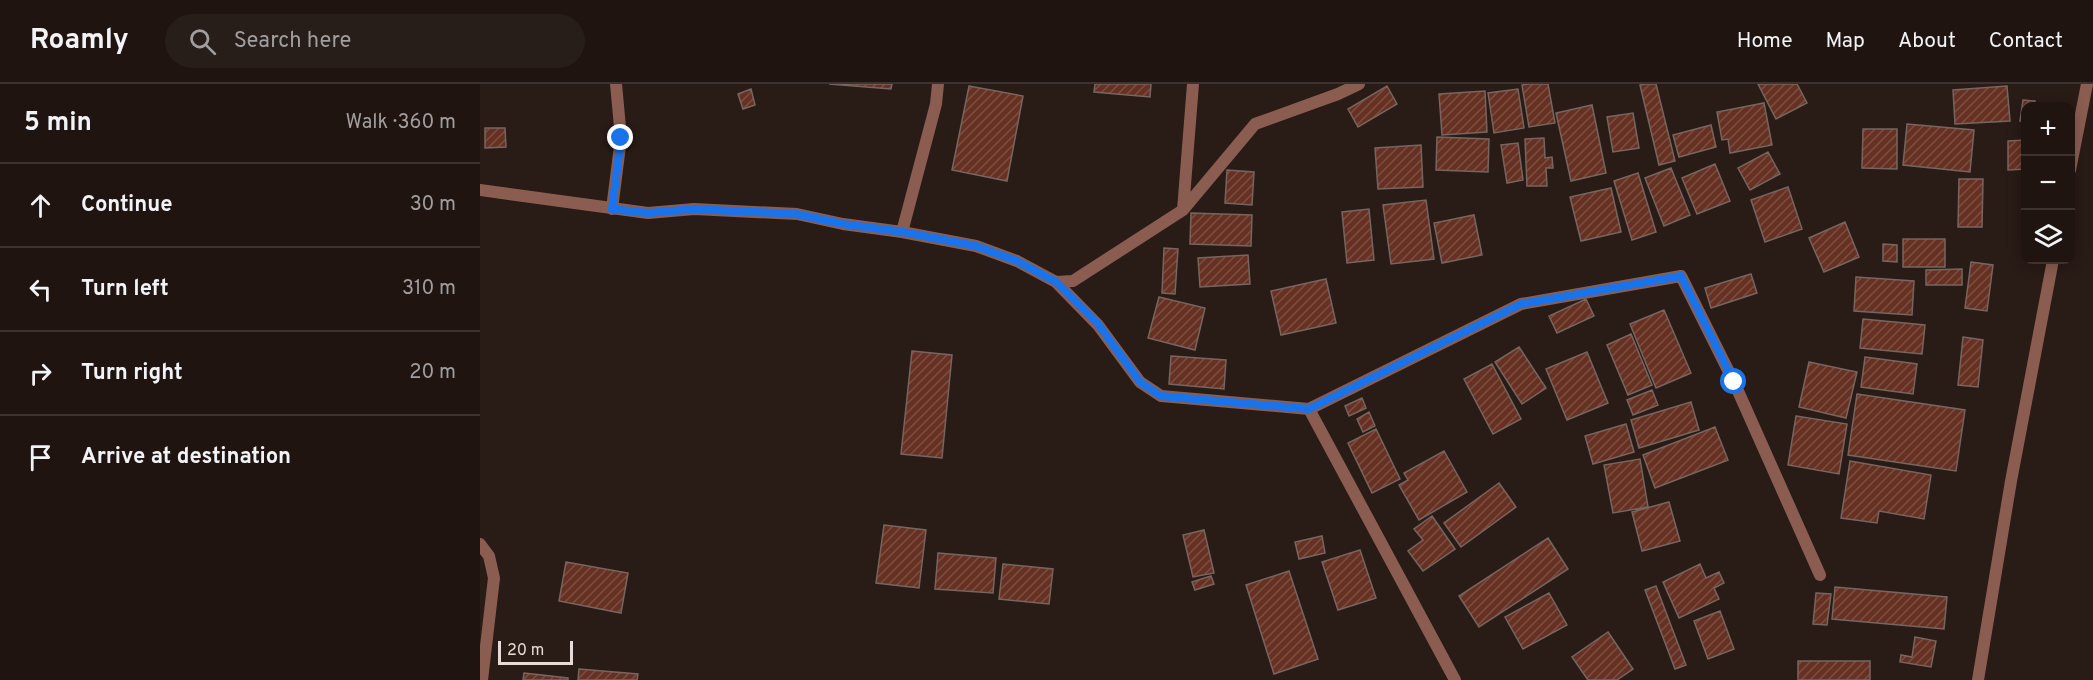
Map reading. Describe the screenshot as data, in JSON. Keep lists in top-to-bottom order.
{
  "scale_bar": "20 m",
  "page": {
    "header": "Roamly",
    "search": "Search here",
    "nav": [
      "Home",
      "Map",
      "About",
      "Contact"
    ],
    "heading": ["5 min", "Walk · 360 m"],
    "map_buttons": ["+", "−"],
    "list": [
      ["Continue", "30 m"],
      ["Turn left", "310 m"],
      ["Turn right", "20 m"],
      "Arrive at destination"
    ],
    "scale": "20 m"
  }
}
